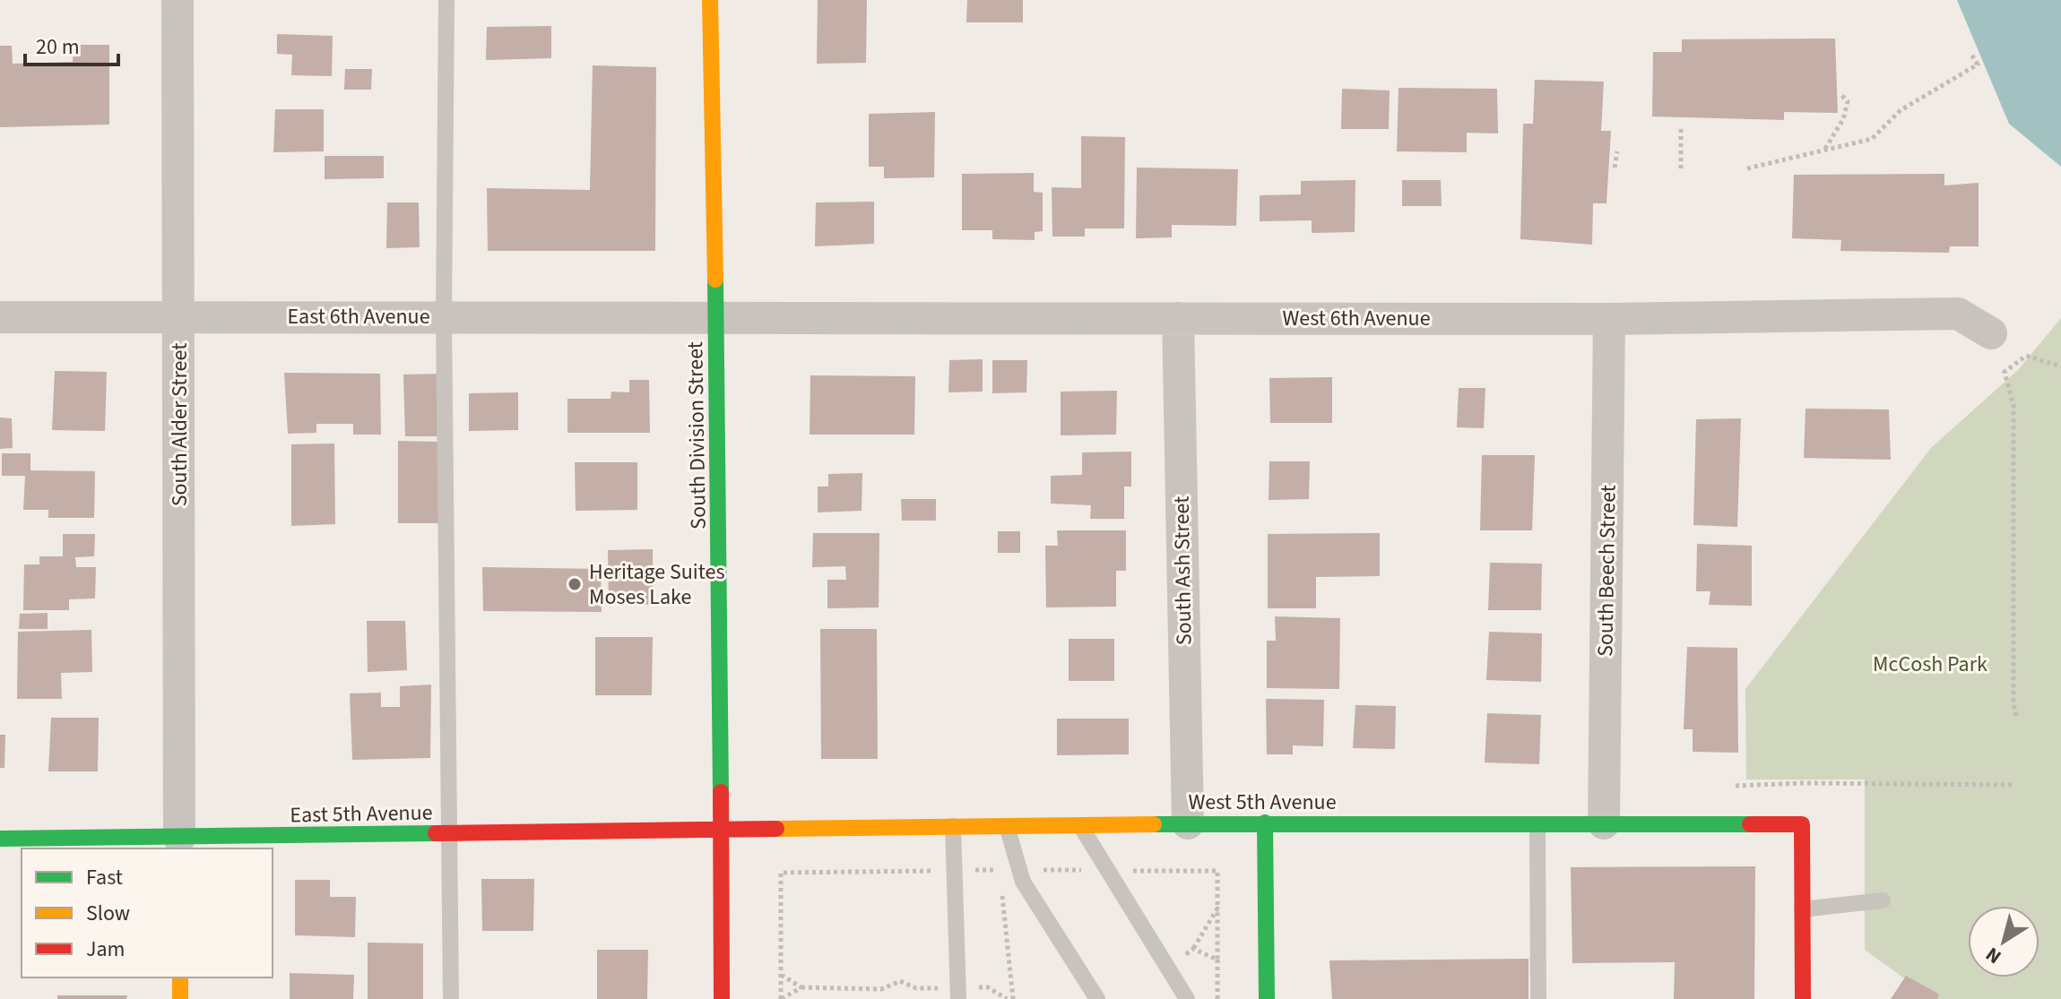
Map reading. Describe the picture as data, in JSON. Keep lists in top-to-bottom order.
{
  "streets": {
    "main road": ["South Division Street", "West 5th Avenue", "East 5th Avenue"],
    "street": [
      "East 6th Avenue",
      "West 6th Avenue",
      "South Alder Street",
      "South Ash Street",
      "South Beech Street"
    ]
  },
  "crossings": [
    ["East 6th Avenue", "West 6th Avenue"],
    ["East 6th Avenue", "South Alder Street"],
    ["East 6th Avenue", "South Division Street"],
    ["West 6th Avenue", "South Division Street"],
    ["West 6th Avenue", "South Ash Street"],
    ["West 6th Avenue", "South Beech Street"],
    ["South Alder Street", "East 5th Avenue"],
    ["South Division Street", "West 5th Avenue"],
    ["South Division Street", "East 5th Avenue"],
    ["South Ash Street", "West 5th Avenue"],
    ["South Beech Street", "West 5th Avenue"],
    ["West 5th Avenue", "East 5th Avenue"]
  ],
  "parks": ["McCosh Park"],
  "places": ["Heritage Suites Moses Lake"],
  "legend": ["Fast", "Slow", "Jam"],
  "scale_bar": "20 m",
  "north": "bottom left"
}
